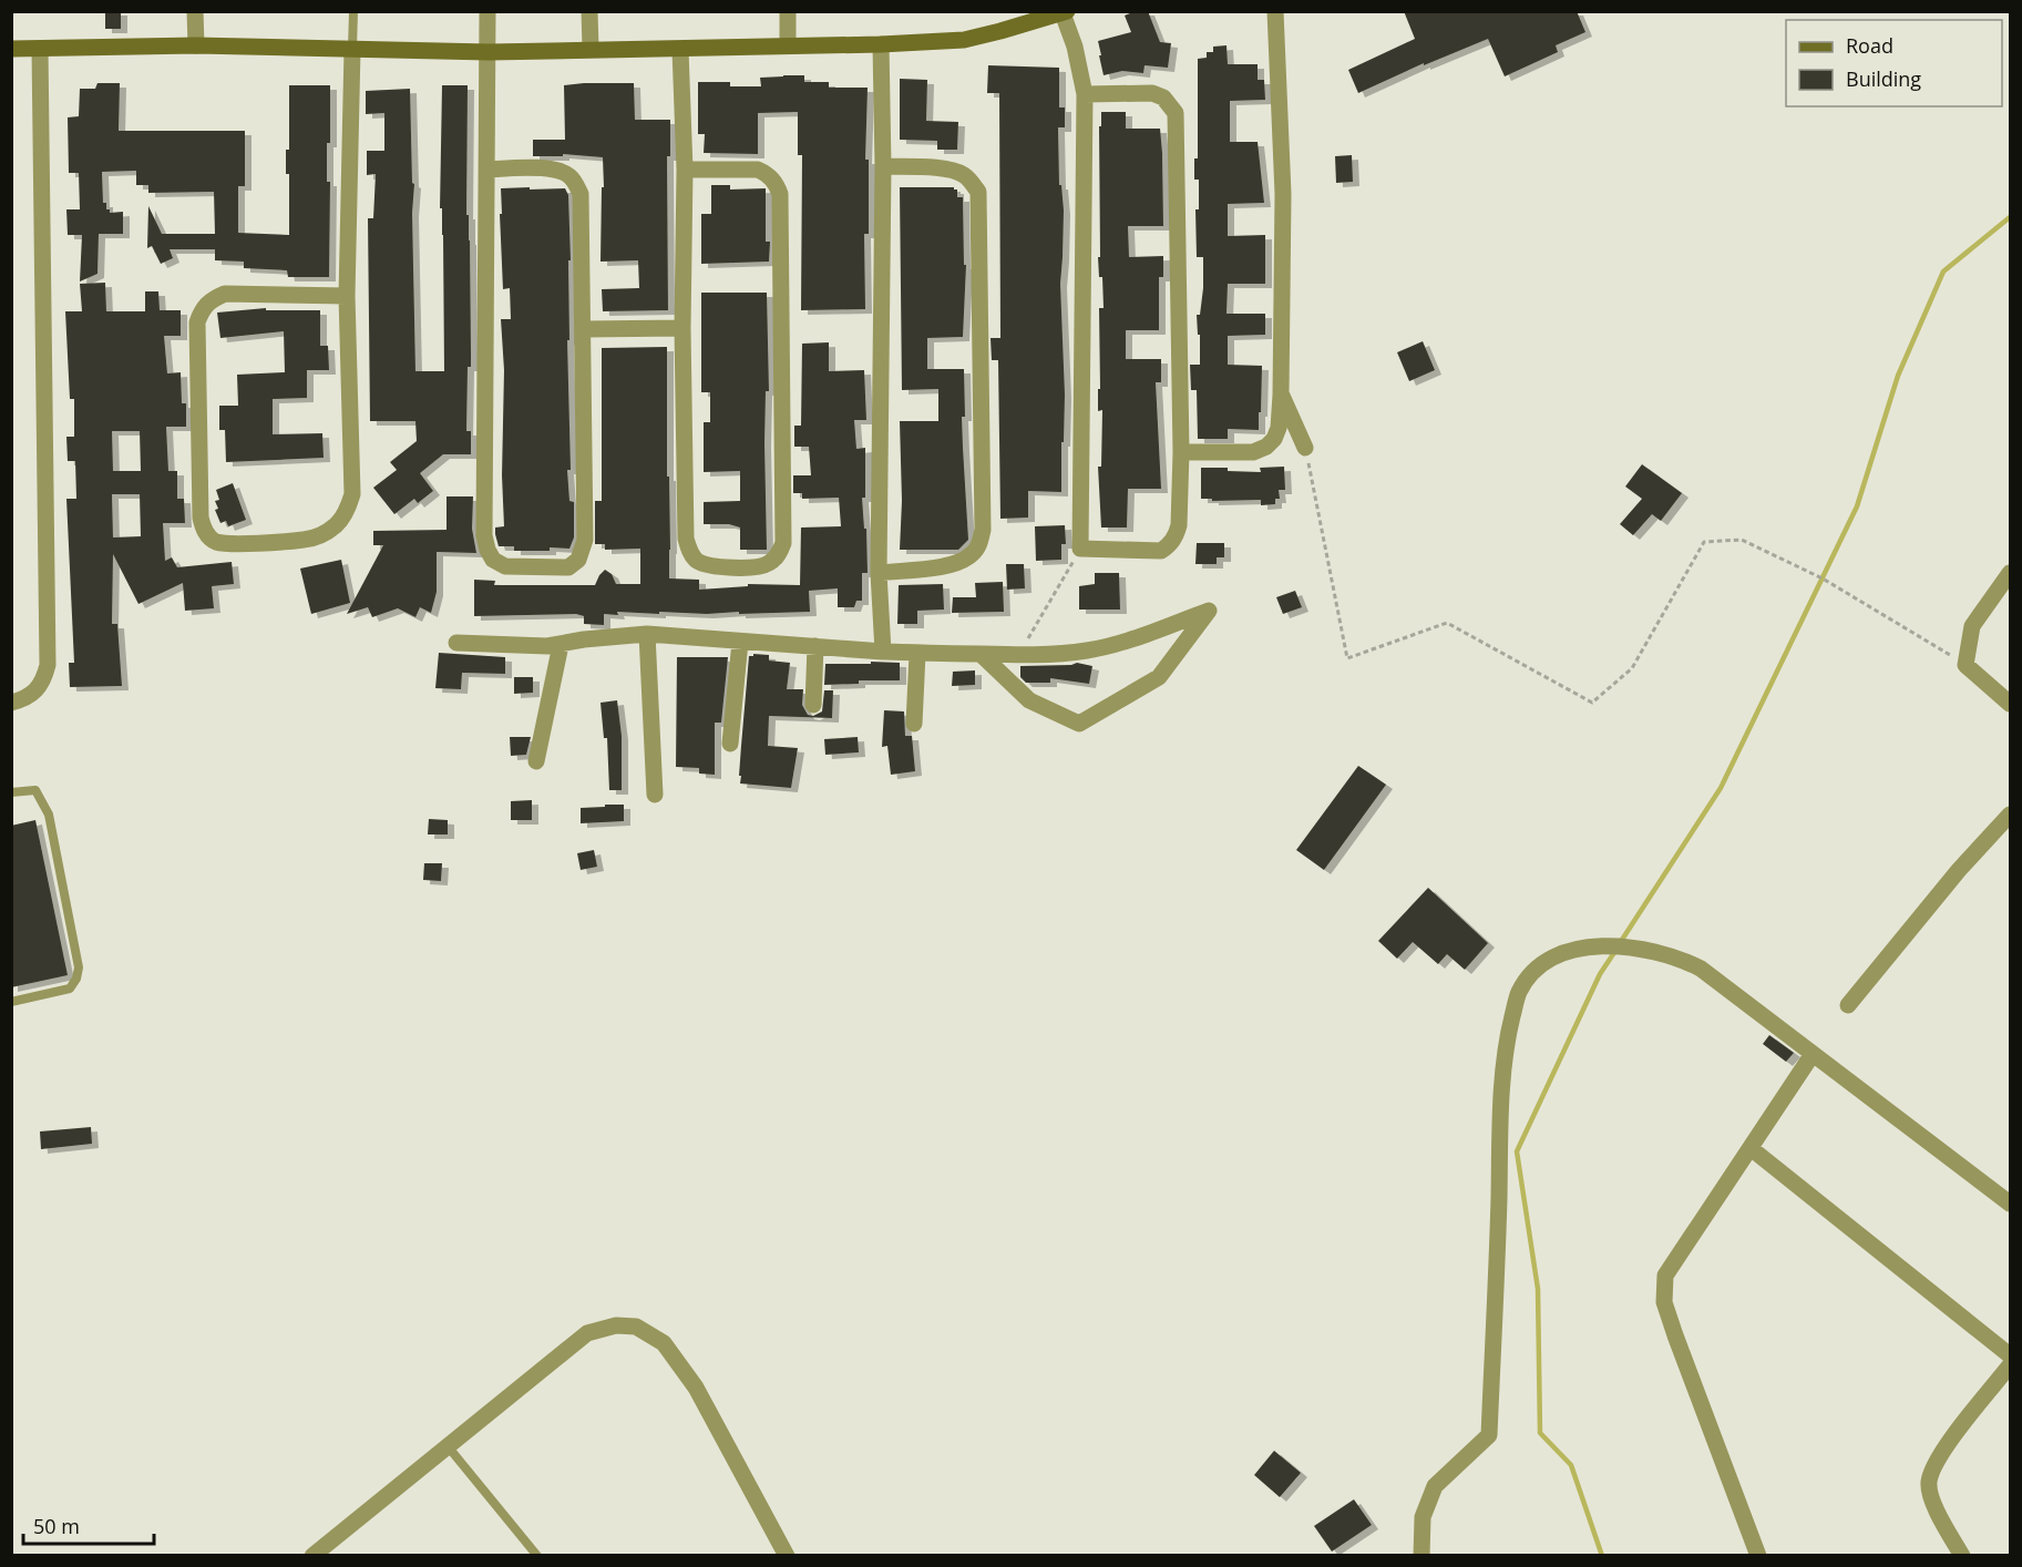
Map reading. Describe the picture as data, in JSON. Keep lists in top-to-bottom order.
{
  "legend": ["Road", "Building"],
  "scale_bar": "50 m"
}
